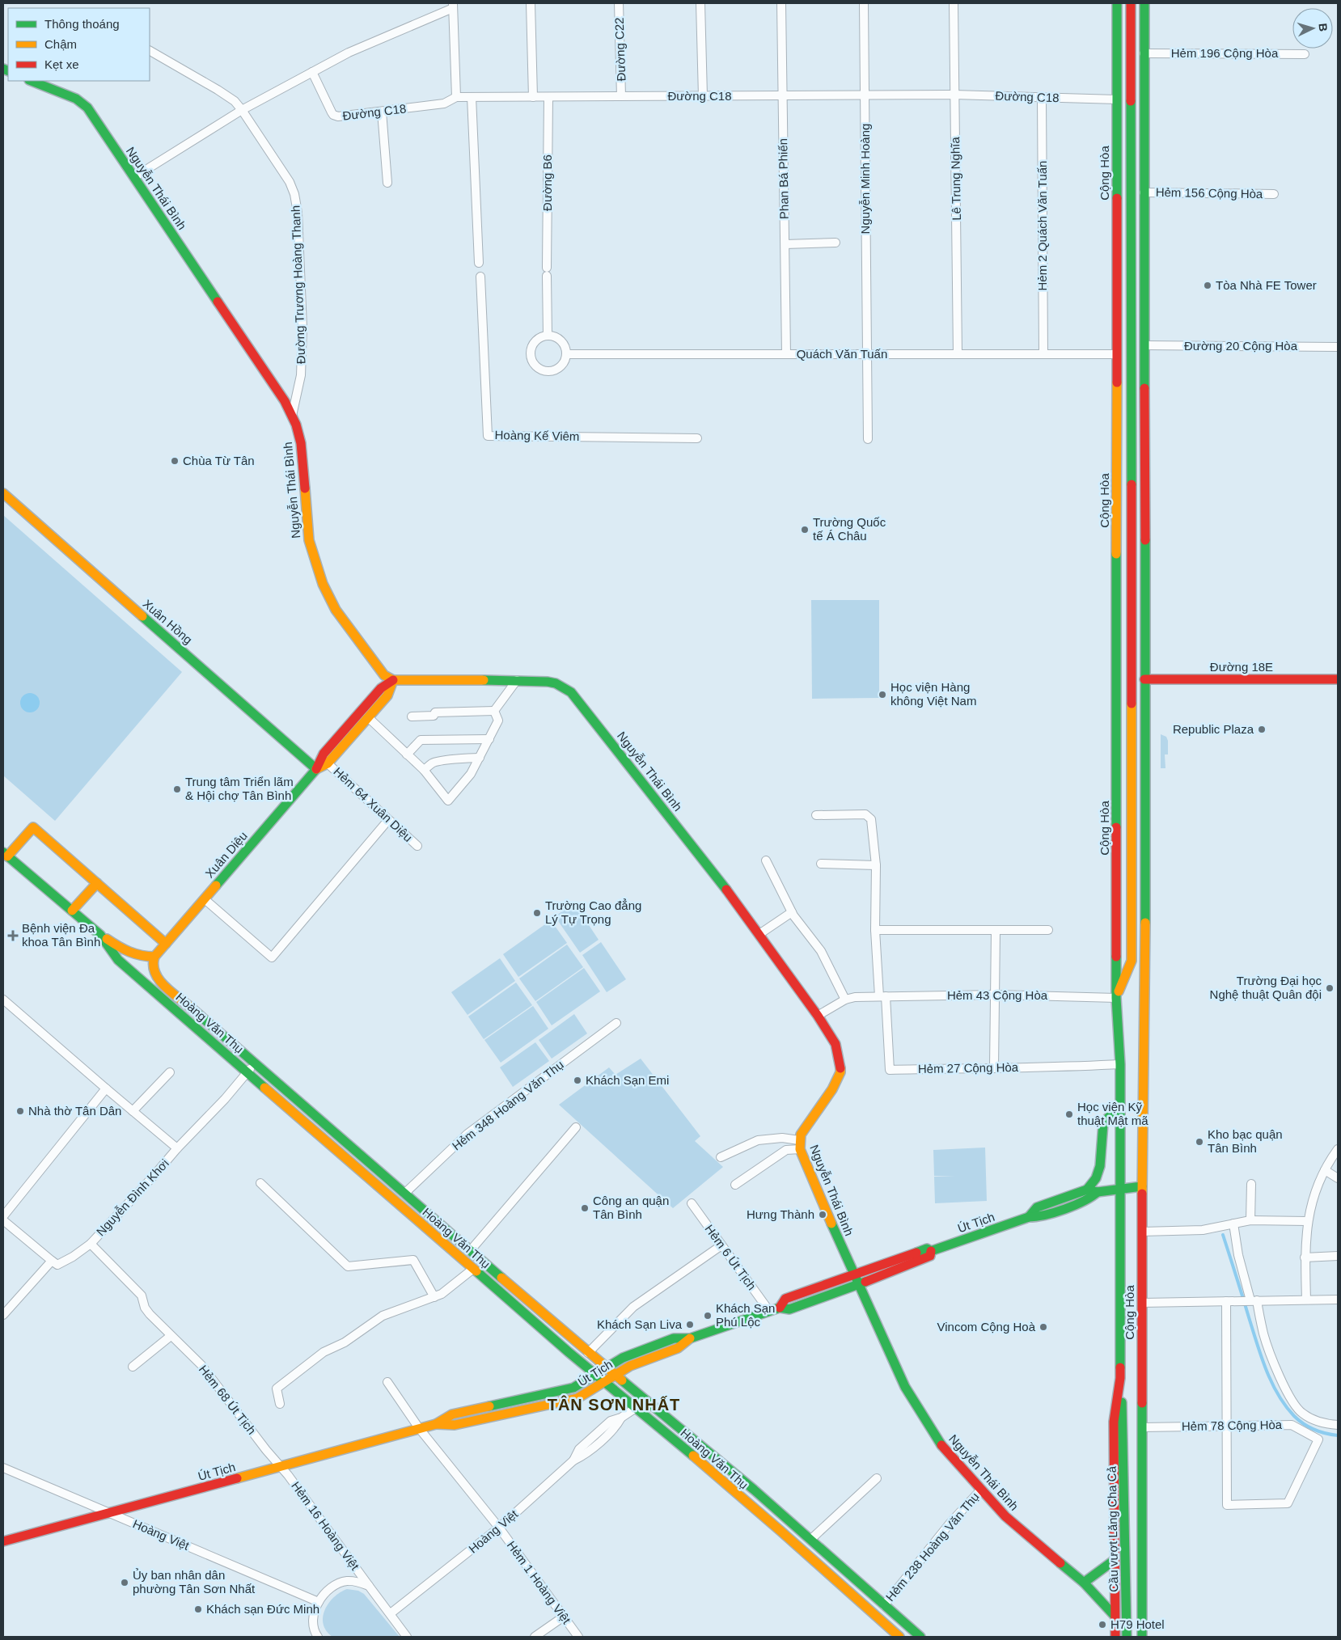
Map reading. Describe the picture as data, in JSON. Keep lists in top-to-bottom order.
{
  "streets": {
    "main road": [
      "Cộng Hòa",
      "Nguyễn Thái Bình",
      "Xuân Hồng",
      "Đường 18E",
      "Xuân Diệu",
      "Hoàng Văn Thụ",
      "Út Tịch",
      "Cầu vượt Lăng Cha Cả"
    ],
    "street": [
      "Đường C22",
      "Hẻm 196 Cộng Hòa",
      "Đường C18",
      "Phan Bá Phiến",
      "Nguyễn Minh Hoàng",
      "Lê Trung Nghĩa",
      "Đường B6",
      "Hẻm 156 Cộng Hòa",
      "Hẻm 2 Quách Văn Tuấn",
      "Đường Trương Hoàng Thanh",
      "Đường 20 Cộng Hòa",
      "Quách Văn Tuấn",
      "Hoàng Kế Viêm",
      "Hẻm 64 Xuân Diệu",
      "Hẻm 43 Cộng Hòa",
      "Hẻm 27 Cộng Hòa",
      "Hẻm 348 Hoàng Văn Thụ",
      "Nguyễn Đình Khơi",
      "Hẻm 6 Út Tịch",
      "Hẻm 68 Út Tịch",
      "Hẻm 78 Cộng Hòa",
      "Hẻm 16 Hoàng Việt",
      "Hoàng Việt",
      "Hẻm 238 Hoàng Văn Thụ",
      "Hẻm 1 Hoàng Việt"
    ]
  },
  "crossings": [
    ["Đường C22", "Đường C18"],
    ["Hẻm 196 Cộng Hòa", "Cộng Hòa"],
    ["Đường C18", "Cộng Hòa"],
    ["Đường C18", "Phan Bá Phiến"],
    ["Đường C18", "Nguyễn Minh Hoàng"],
    ["Đường C18", "Lê Trung Nghĩa"],
    ["Đường C18", "Đường B6"],
    ["Đường C18", "Hẻm 2 Quách Văn Tuấn"],
    ["Cộng Hòa", "Nguyễn Thái Bình"],
    ["Cộng Hòa", "Hẻm 156 Cộng Hòa"],
    ["Cộng Hòa", "Đường 20 Cộng Hòa"],
    ["Cộng Hòa", "Quách Văn Tuấn"],
    ["Cộng Hòa", "Đường 18E"],
    ["Cộng Hòa", "Hẻm 43 Cộng Hòa"],
    ["Cộng Hòa", "Hẻm 27 Cộng Hòa"],
    ["Cộng Hòa", "Út Tịch"],
    ["Cộng Hòa", "Hẻm 78 Cộng Hòa"],
    ["Cộng Hòa", "Cầu vượt Lăng Cha Cả"],
    ["Phan Bá Phiến", "Quách Văn Tuấn"],
    ["Nguyễn Minh Hoàng", "Quách Văn Tuấn"],
    ["Lê Trung Nghĩa", "Quách Văn Tuấn"],
    ["Đường B6", "Quách Văn Tuấn"],
    ["Nguyễn Thái Bình", "Đường Trương Hoàng Thanh"],
    ["Nguyễn Thái Bình", "Xuân Diệu"],
    ["Nguyễn Thái Bình", "Hẻm 43 Cộng Hòa"],
    ["Nguyễn Thái Bình", "Út Tịch"],
    ["Nguyễn Thái Bình", "Hẻm 238 Hoàng Văn Thụ"],
    ["Hẻm 2 Quách Văn Tuấn", "Quách Văn Tuấn"],
    ["Xuân Hồng", "Xuân Diệu"],
    ["Hẻm 64 Xuân Diệu", "Xuân Diệu"],
    ["Xuân Diệu", "Hoàng Văn Thụ"],
    ["Hẻm 43 Cộng Hòa", "Hẻm 27 Cộng Hòa"],
    ["Hoàng Văn Thụ", "Hẻm 348 Hoàng Văn Thụ"],
    ["Hoàng Văn Thụ", "Nguyễn Đình Khơi"],
    ["Hoàng Văn Thụ", "Út Tịch"],
    ["Hoàng Văn Thụ", "Hoàng Việt"],
    ["Hoàng Văn Thụ", "Hẻm 238 Hoàng Văn Thụ"],
    ["Nguyễn Đình Khơi", "Hẻm 68 Út Tịch"],
    ["Út Tịch", "Hẻm 6 Út Tịch"],
    ["Út Tịch", "Hẻm 68 Út Tịch"],
    ["Út Tịch", "Hẻm 16 Hoàng Việt"],
    ["Út Tịch", "Hoàng Việt"],
    ["Út Tịch", "Hẻm 1 Hoàng Việt"],
    ["Hẻm 68 Út Tịch", "Hẻm 16 Hoàng Việt"],
    ["Hoàng Việt", "Hẻm 1 Hoàng Việt"]
  ],
  "districts": ["TÂN SƠN NHẤT"],
  "places": {
    "other": [
      "Tòa Nhà FE Tower",
      "Chùa Từ Tân",
      "Trường Quốc tế Á Châu",
      "Học viện Hàng không Việt Nam",
      "Republic Plaza",
      "Trung tâm Triển lãm & Hội chợ Tân Bình",
      "Trường Cao đẳng Lý Tự Trọng",
      "Trường Đại học Nghệ thuật Quân đội",
      "Khách Sạn Emi",
      "Nhà thờ Tân Dân",
      "Học viện Kỹ thuật Mật mã",
      "Kho bạc quận Tân Bình",
      "Công an quận Tân Bình",
      "Hưng Thành",
      "Khách Sạn Phú Lộc",
      "Khách Sạn Liva",
      "Vincom Cộng Hoà",
      "Ủy ban nhân dân phường Tân Sơn Nhất",
      "Khách sạn Đức Minh",
      "H79 Hotel"
    ],
    "health": ["Bệnh viện Đa khoa Tân Bình"]
  },
  "legend": ["Thông thoáng", "Chậm", "Kẹt xe"],
  "north": "right"
}
